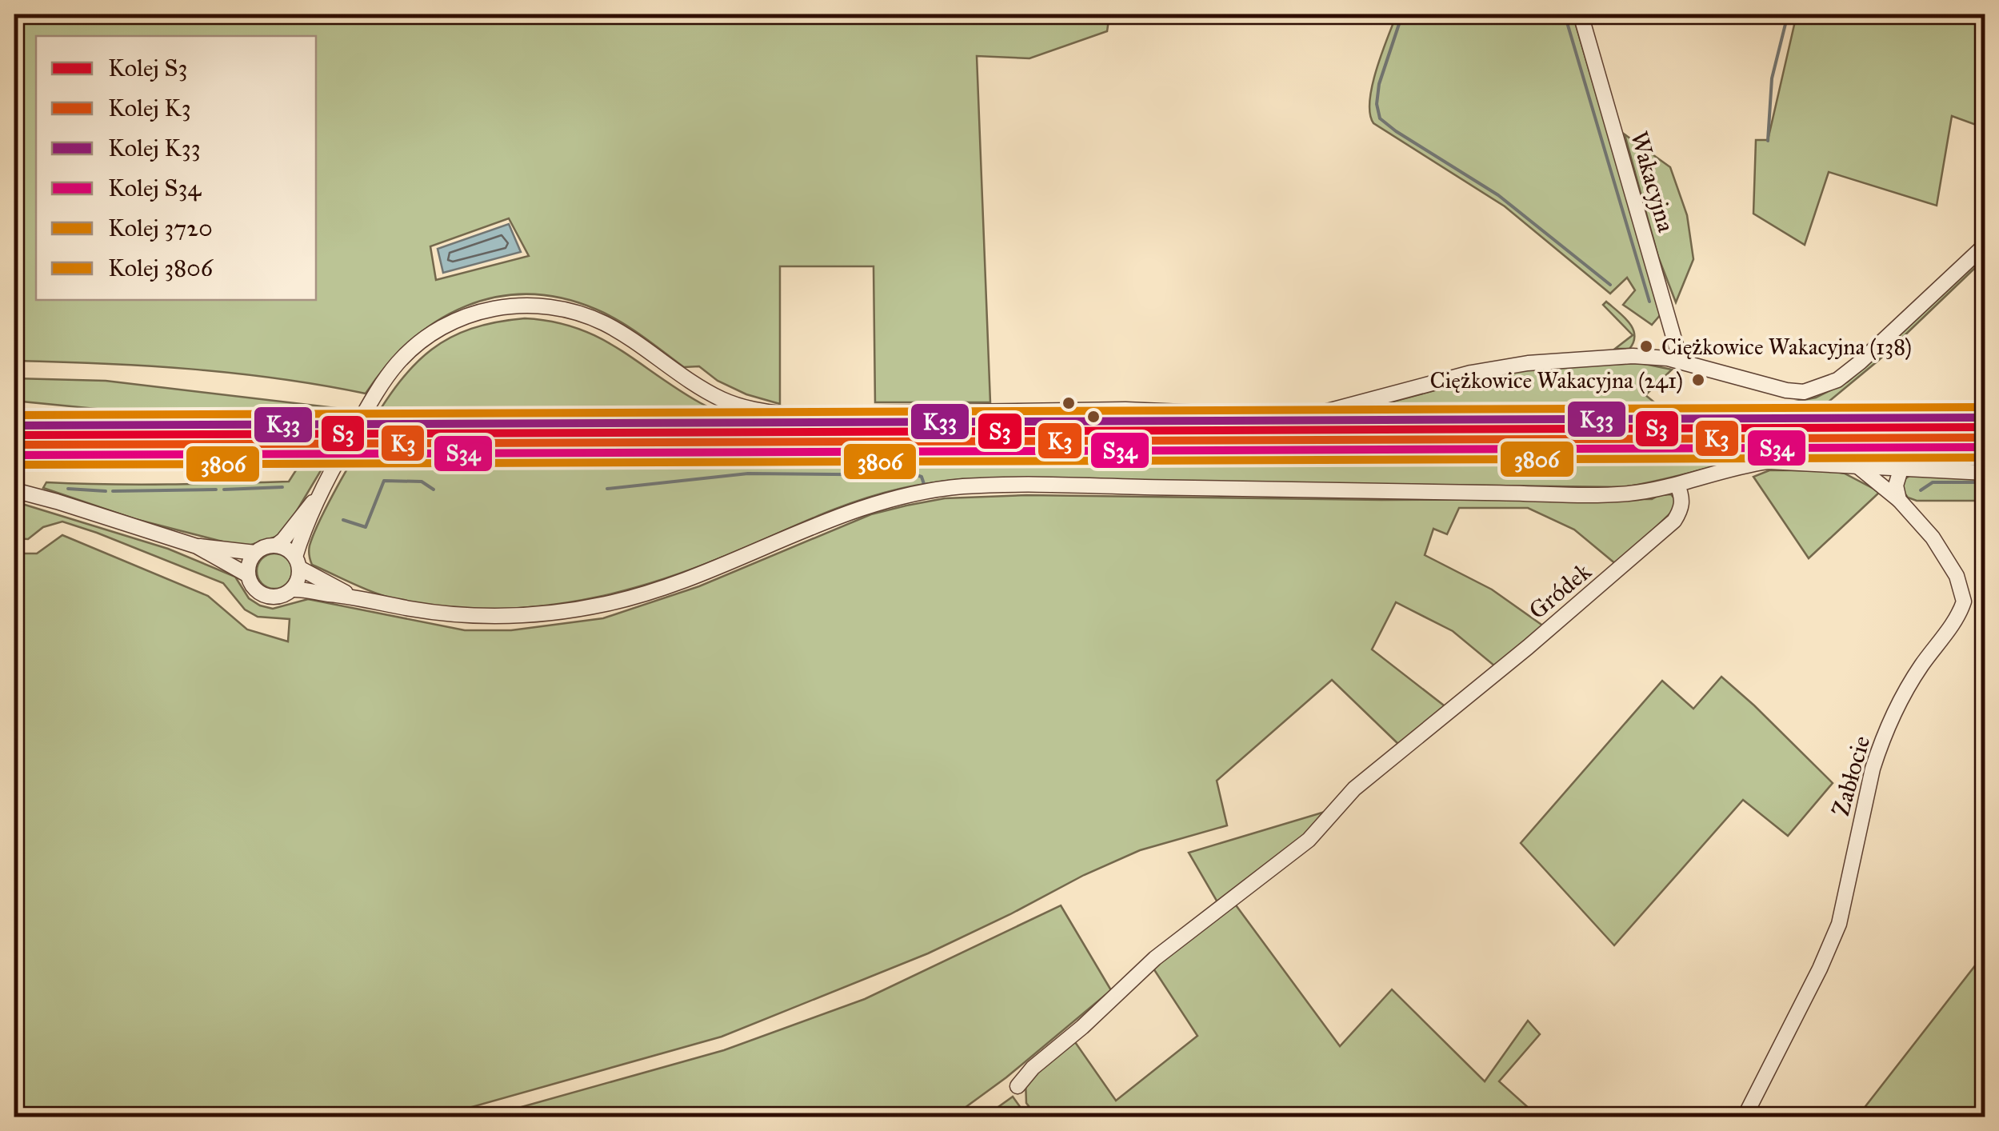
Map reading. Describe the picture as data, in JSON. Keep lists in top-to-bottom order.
{
  "streets": {
    "street": ["Wakacyjna", "Gródek", "Zabłocie"]
  },
  "places": ["Ciężkowice Wakacyjna (138)", "Ciężkowice Wakacyjna (241)"],
  "lines": [
    "rail line 3720",
    "rail line K33",
    "rail line S3",
    "rail line K3",
    "rail line S34",
    "rail line 3806"
  ],
  "legend": [
    "Kolej S3",
    "Kolej K3",
    "Kolej K33",
    "Kolej S34",
    "Kolej 3720",
    "Kolej 3806"
  ]
}
